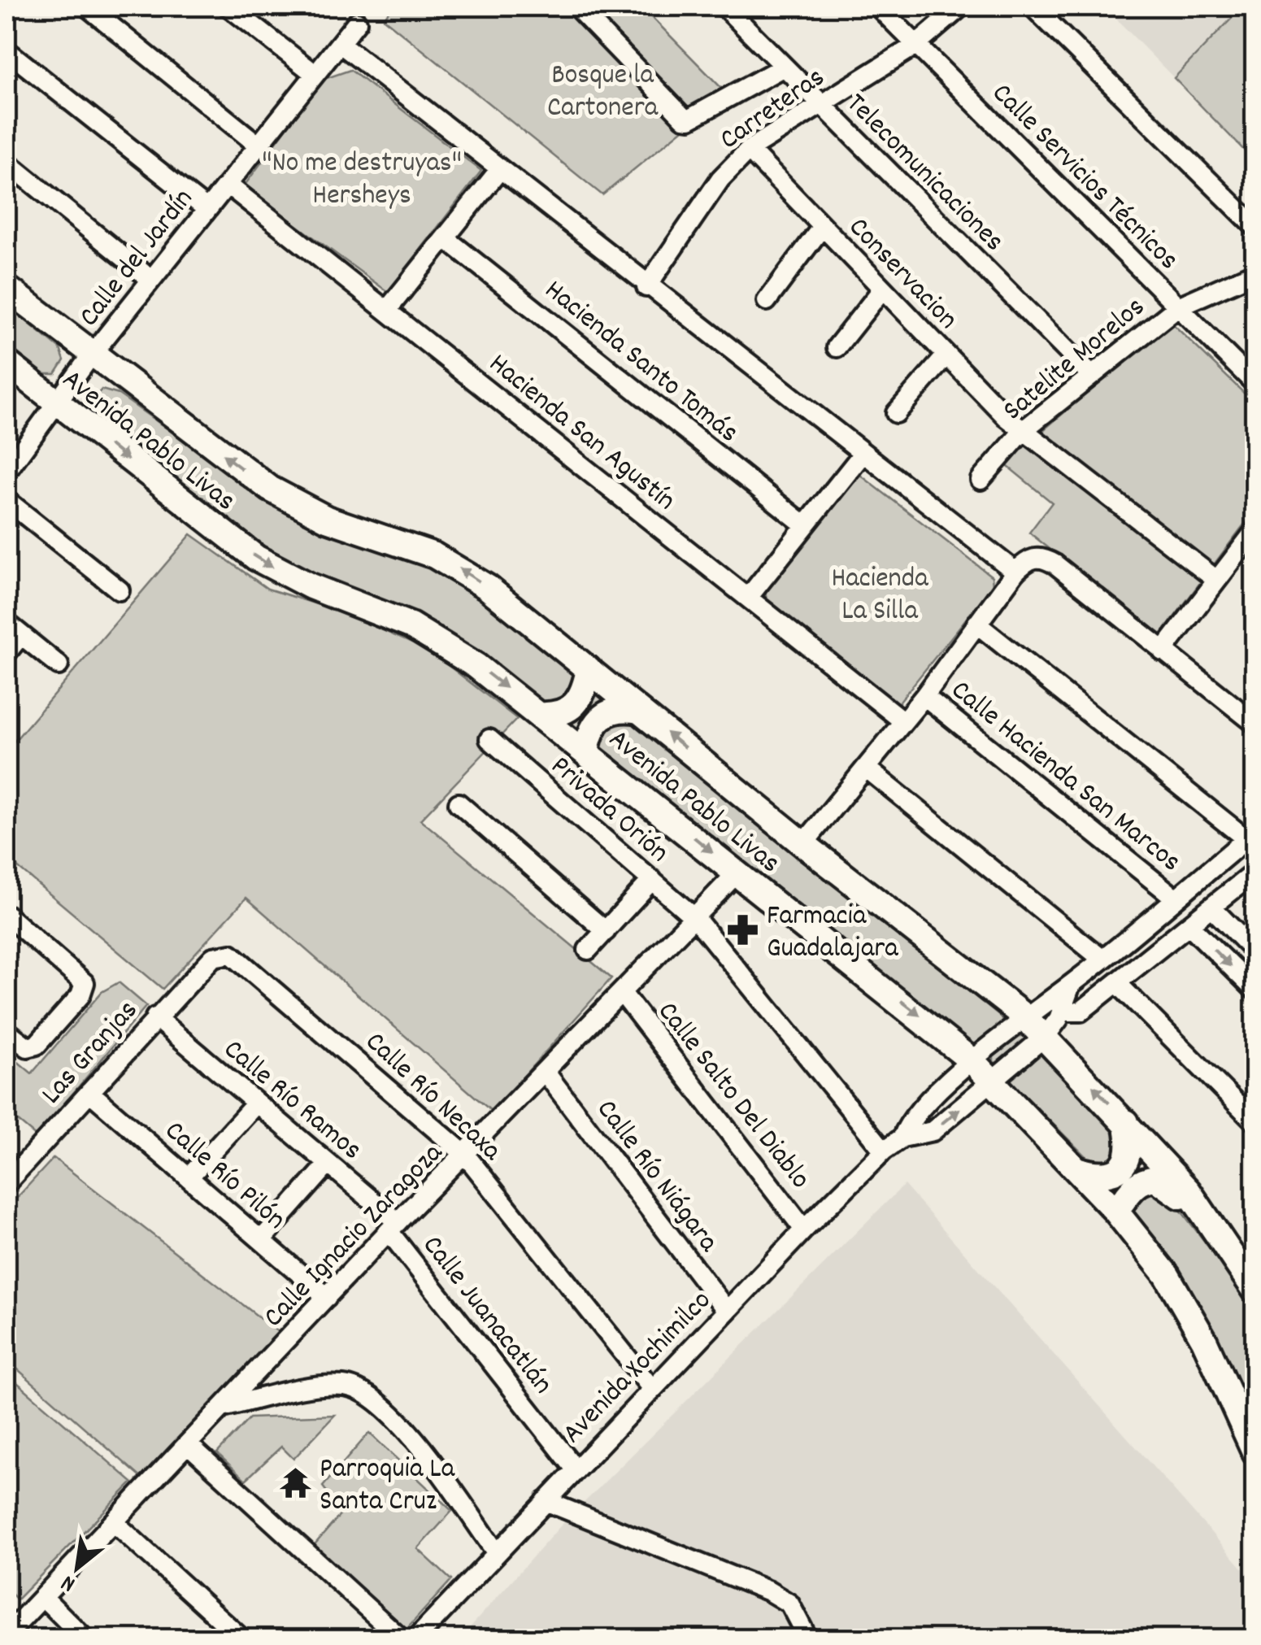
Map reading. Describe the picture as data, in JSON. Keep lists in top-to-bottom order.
{
  "streets": {
    "main road": ["Avenida Pablo Livas"],
    "street": [
      "Carreteras",
      "Telecomunicaciones",
      "Calle Servicios Técnicos",
      "Calle del Jardín",
      "Conservacion",
      "Satelite Morelos",
      "Hacienda Santo Tomás",
      "Hacienda San Agustín",
      "Calle Hacienda San Marcos",
      "Privada Orión",
      "Las Granjas",
      "Calle Salto Del Diablo",
      "Calle Río Necaxa",
      "Calle Río Ramos",
      "Calle Río Pilón",
      "Calle Río Niágara",
      "Calle Ignacio Zaragoza",
      "Calle Juanacatlán",
      "Avenida Xochimilco"
    ]
  },
  "crossings": [
    ["Carreteras", "Telecomunicaciones"],
    ["Carreteras", "Calle Servicios Técnicos"],
    ["Carreteras", "Conservacion"],
    ["Telecomunicaciones", "Satelite Morelos"],
    ["Calle Servicios Técnicos", "Satelite Morelos"],
    ["Calle del Jardín", "Hacienda San Agustín"],
    ["Calle del Jardín", "Avenida Pablo Livas"],
    ["Conservacion", "Satelite Morelos"],
    ["Avenida Pablo Livas", "Calle Ignacio Zaragoza"],
    ["Avenida Pablo Livas", "Avenida Xochimilco"],
    ["Calle Hacienda San Marcos", "Avenida Xochimilco"],
    ["Privada Orión", "Calle Ignacio Zaragoza"],
    ["Privada Orión", "Avenida Xochimilco"],
    ["Las Granjas", "Calle Río Necaxa"],
    ["Las Granjas", "Calle Río Ramos"],
    ["Las Granjas", "Calle Río Pilón"],
    ["Calle Salto Del Diablo", "Calle Ignacio Zaragoza"],
    ["Calle Salto Del Diablo", "Avenida Xochimilco"],
    ["Calle Río Necaxa", "Calle Ignacio Zaragoza"],
    ["Calle Río Necaxa", "Avenida Xochimilco"],
    ["Calle Río Ramos", "Calle Ignacio Zaragoza"],
    ["Calle Río Ramos", "Calle Juanacatlán"],
    ["Calle Río Pilón", "Calle Ignacio Zaragoza"],
    ["Calle Río Niágara", "Calle Ignacio Zaragoza"],
    ["Calle Río Niágara", "Avenida Xochimilco"],
    ["Calle Ignacio Zaragoza", "Calle Juanacatlán"],
    ["Calle Juanacatlán", "Avenida Xochimilco"]
  ],
  "parks": ["Bosque la Cartonera", "\"No me destruyas\" Hersheys", "Hacienda La Silla"],
  "places": {
    "pharmacy": ["Farmacia Guadalajara"],
    "temple": ["Parroquia La Santa Cruz"]
  },
  "north": "bottom left"
}
